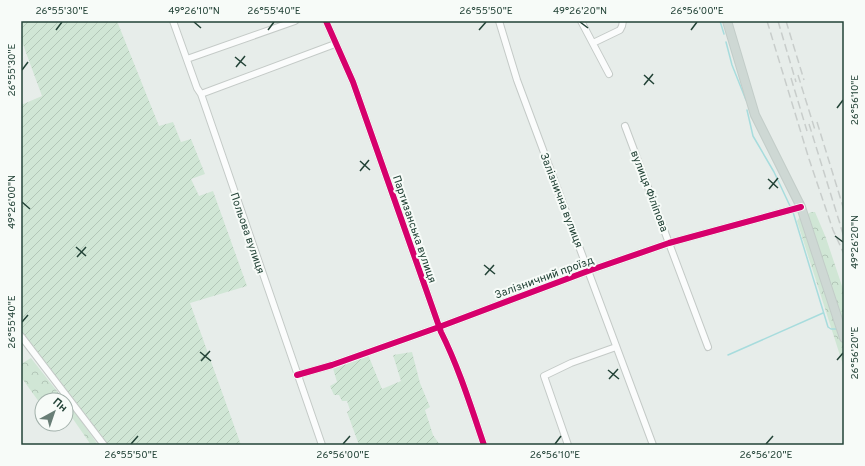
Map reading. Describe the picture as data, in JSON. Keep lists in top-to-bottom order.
{
  "streets": {
    "street": [
      "вулиця Філіпова",
      "Залізнична вулиця",
      "Партизанська вулиця",
      "Польова вулиця",
      "Залізничний проїзд"
    ]
  },
  "crossings": [
    ["вулиця Філіпова", "Залізничний проїзд"],
    ["Залізнична вулиця", "Залізничний проїзд"],
    ["Партизанська вулиця", "Залізничний проїзд"],
    ["Польова вулиця", "Залізничний проїзд"]
  ],
  "north": "top right",
  "coordinates": [
    "26°55'30\"E",
    "49°26'10\"N",
    "26°55'40\"E",
    "26°55'50\"E",
    "49°26'20\"N",
    "26°56'00\"E",
    "26°56'10\"E",
    "49°26'00\"N",
    "26°56'20\"E"
  ]
}
